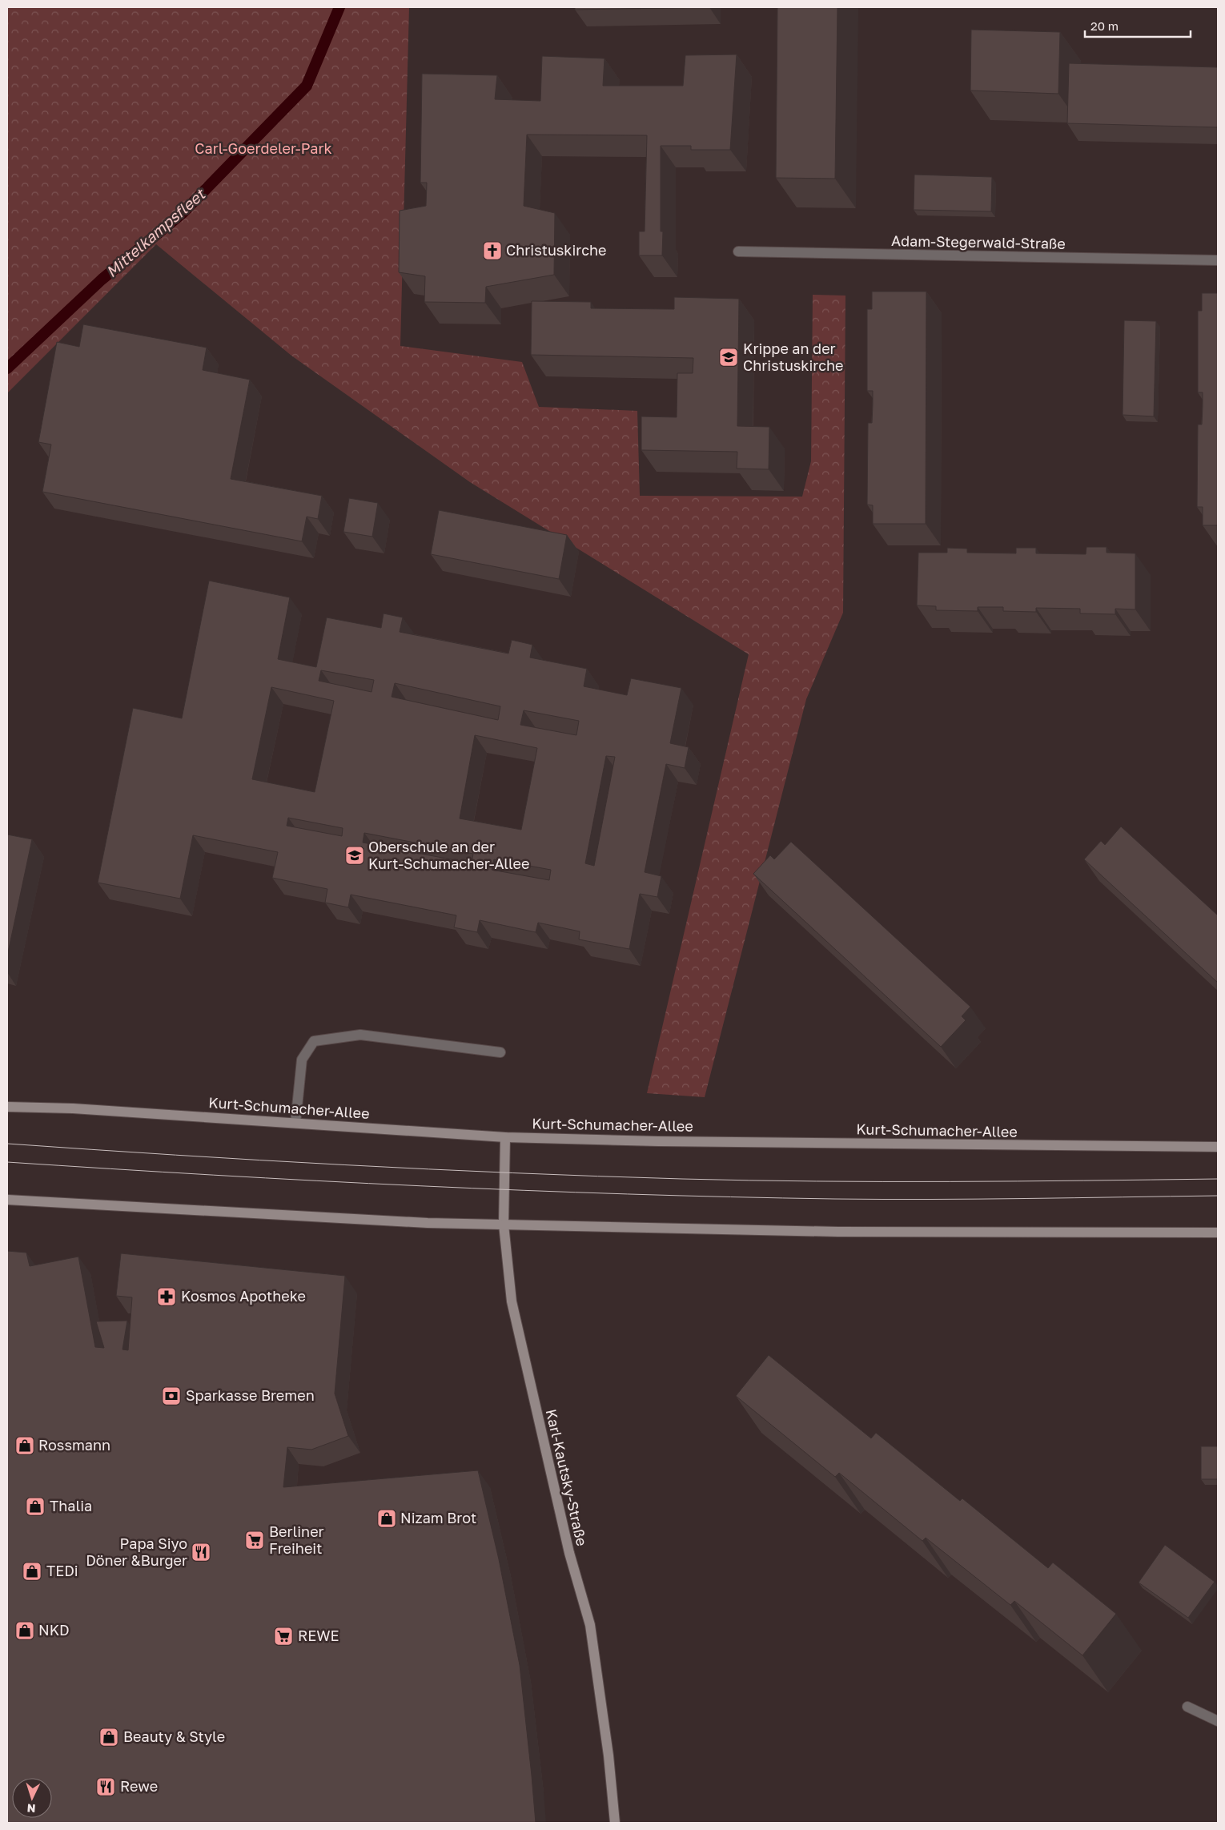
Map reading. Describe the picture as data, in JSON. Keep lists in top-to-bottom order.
{
  "streets": {
    "street": ["Adam-Stegerwald-Straße", "Kurt-Schumacher-Allee", "Karl-Kautsky-Straße"]
  },
  "crossings": [
    ["Kurt-Schumacher-Allee", "Karl-Kautsky-Straße"]
  ],
  "water": ["Mittelkampsfleet"],
  "parks": ["Carl-Goerdeler-Park"],
  "places": {
    "church": ["Christuskirche"],
    "school or university": ["Krippe an der Christuskirche", "Oberschule an der Kurt-Schumacher-Allee"],
    "pharmacy": ["Kosmos Apotheke"],
    "bank": ["Sparkasse Bremen"],
    "shop": [
      "Rossmann",
      "Thalia",
      "Nizam Brot",
      "TEDi",
      "NKD",
      "Beauty & Style"
    ],
    "supermarket": ["Berliner Freiheit", "REWE"],
    "restaurant": ["Papa Siyo Döner &Burger", "Rewe"]
  },
  "scale_bar": "20 m",
  "north": "bottom"
}
